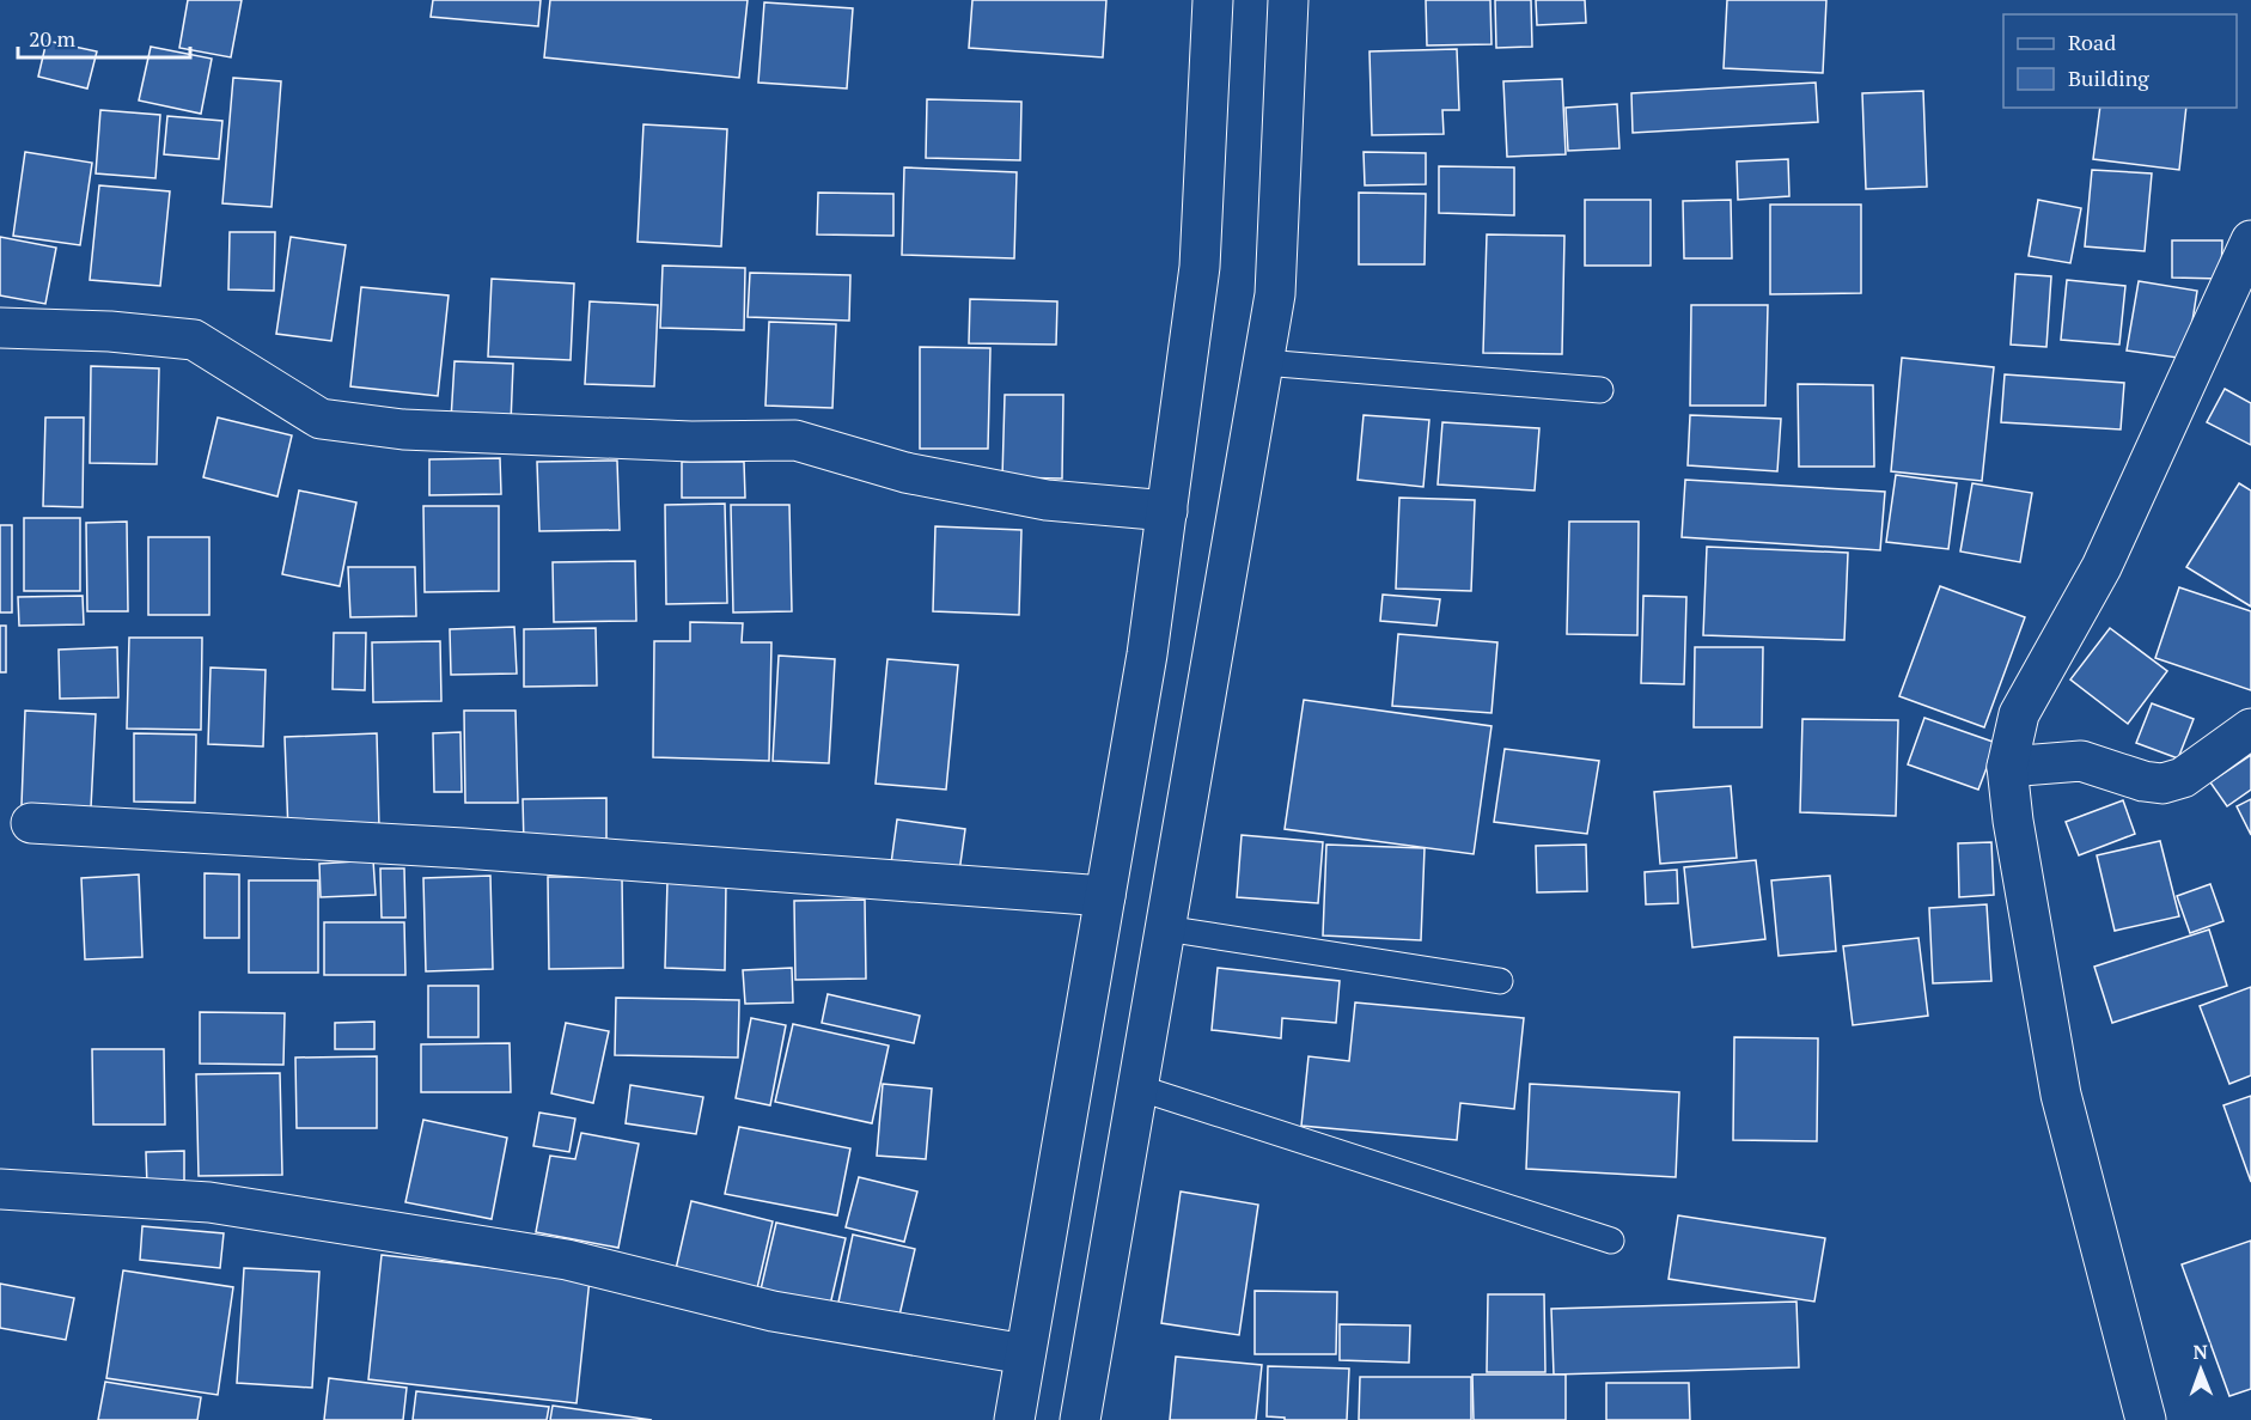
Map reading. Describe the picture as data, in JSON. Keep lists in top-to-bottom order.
{
  "legend": ["Road", "Building"],
  "scale_bar": "20 m",
  "north": "top"
}
